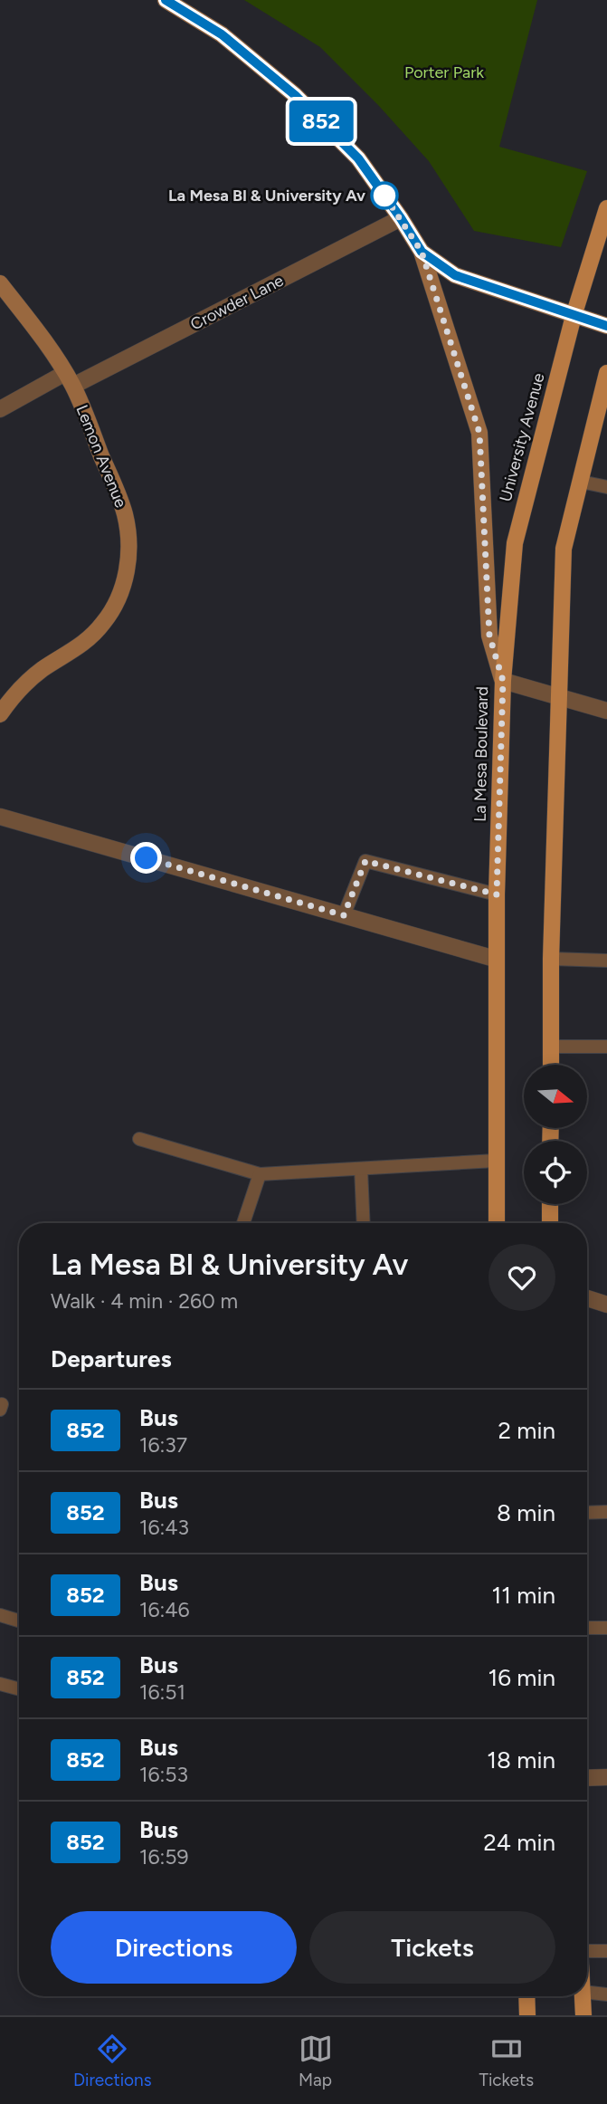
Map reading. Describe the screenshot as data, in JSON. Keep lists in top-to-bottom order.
{
  "streets": {
    "main road": ["University Avenue", "Lemon Avenue", "La Mesa Boulevard"],
    "street": ["Crowder Lane"]
  },
  "crossings": [
    ["Crowder Lane", "Lemon Avenue"],
    ["Crowder Lane", "La Mesa Boulevard"],
    ["University Avenue", "La Mesa Boulevard"]
  ],
  "parks": ["Porter Park"],
  "places": ["La Mesa Bl & University Av"],
  "lines": ["bus line 852"],
  "north": "right",
  "page": {
    "on_map": "852",
    "heading": [
      ["La Mesa Bl & University Av", "Walk · 4 min · 260 m"],
      "Departures"
    ],
    "list": [
      {
        "mark": "852",
        "name": "Bus",
        "note": "16:37",
        "value": "2 min"
      },
      {
        "mark": "852",
        "name": "Bus",
        "note": "16:43",
        "value": "8 min"
      },
      {
        "mark": "852",
        "name": "Bus",
        "note": "16:46",
        "value": "11 min"
      },
      {
        "mark": "852",
        "name": "Bus",
        "note": "16:51",
        "value": "16 min"
      },
      {
        "mark": "852",
        "name": "Bus",
        "note": "16:53",
        "value": "18 min"
      },
      {
        "mark": "852",
        "name": "Bus",
        "note": "16:59",
        "value": "24 min"
      }
    ],
    "buttons": ["Directions", "Tickets"],
    "tabs": ["Directions", "Map", "Tickets"]
  }
}
